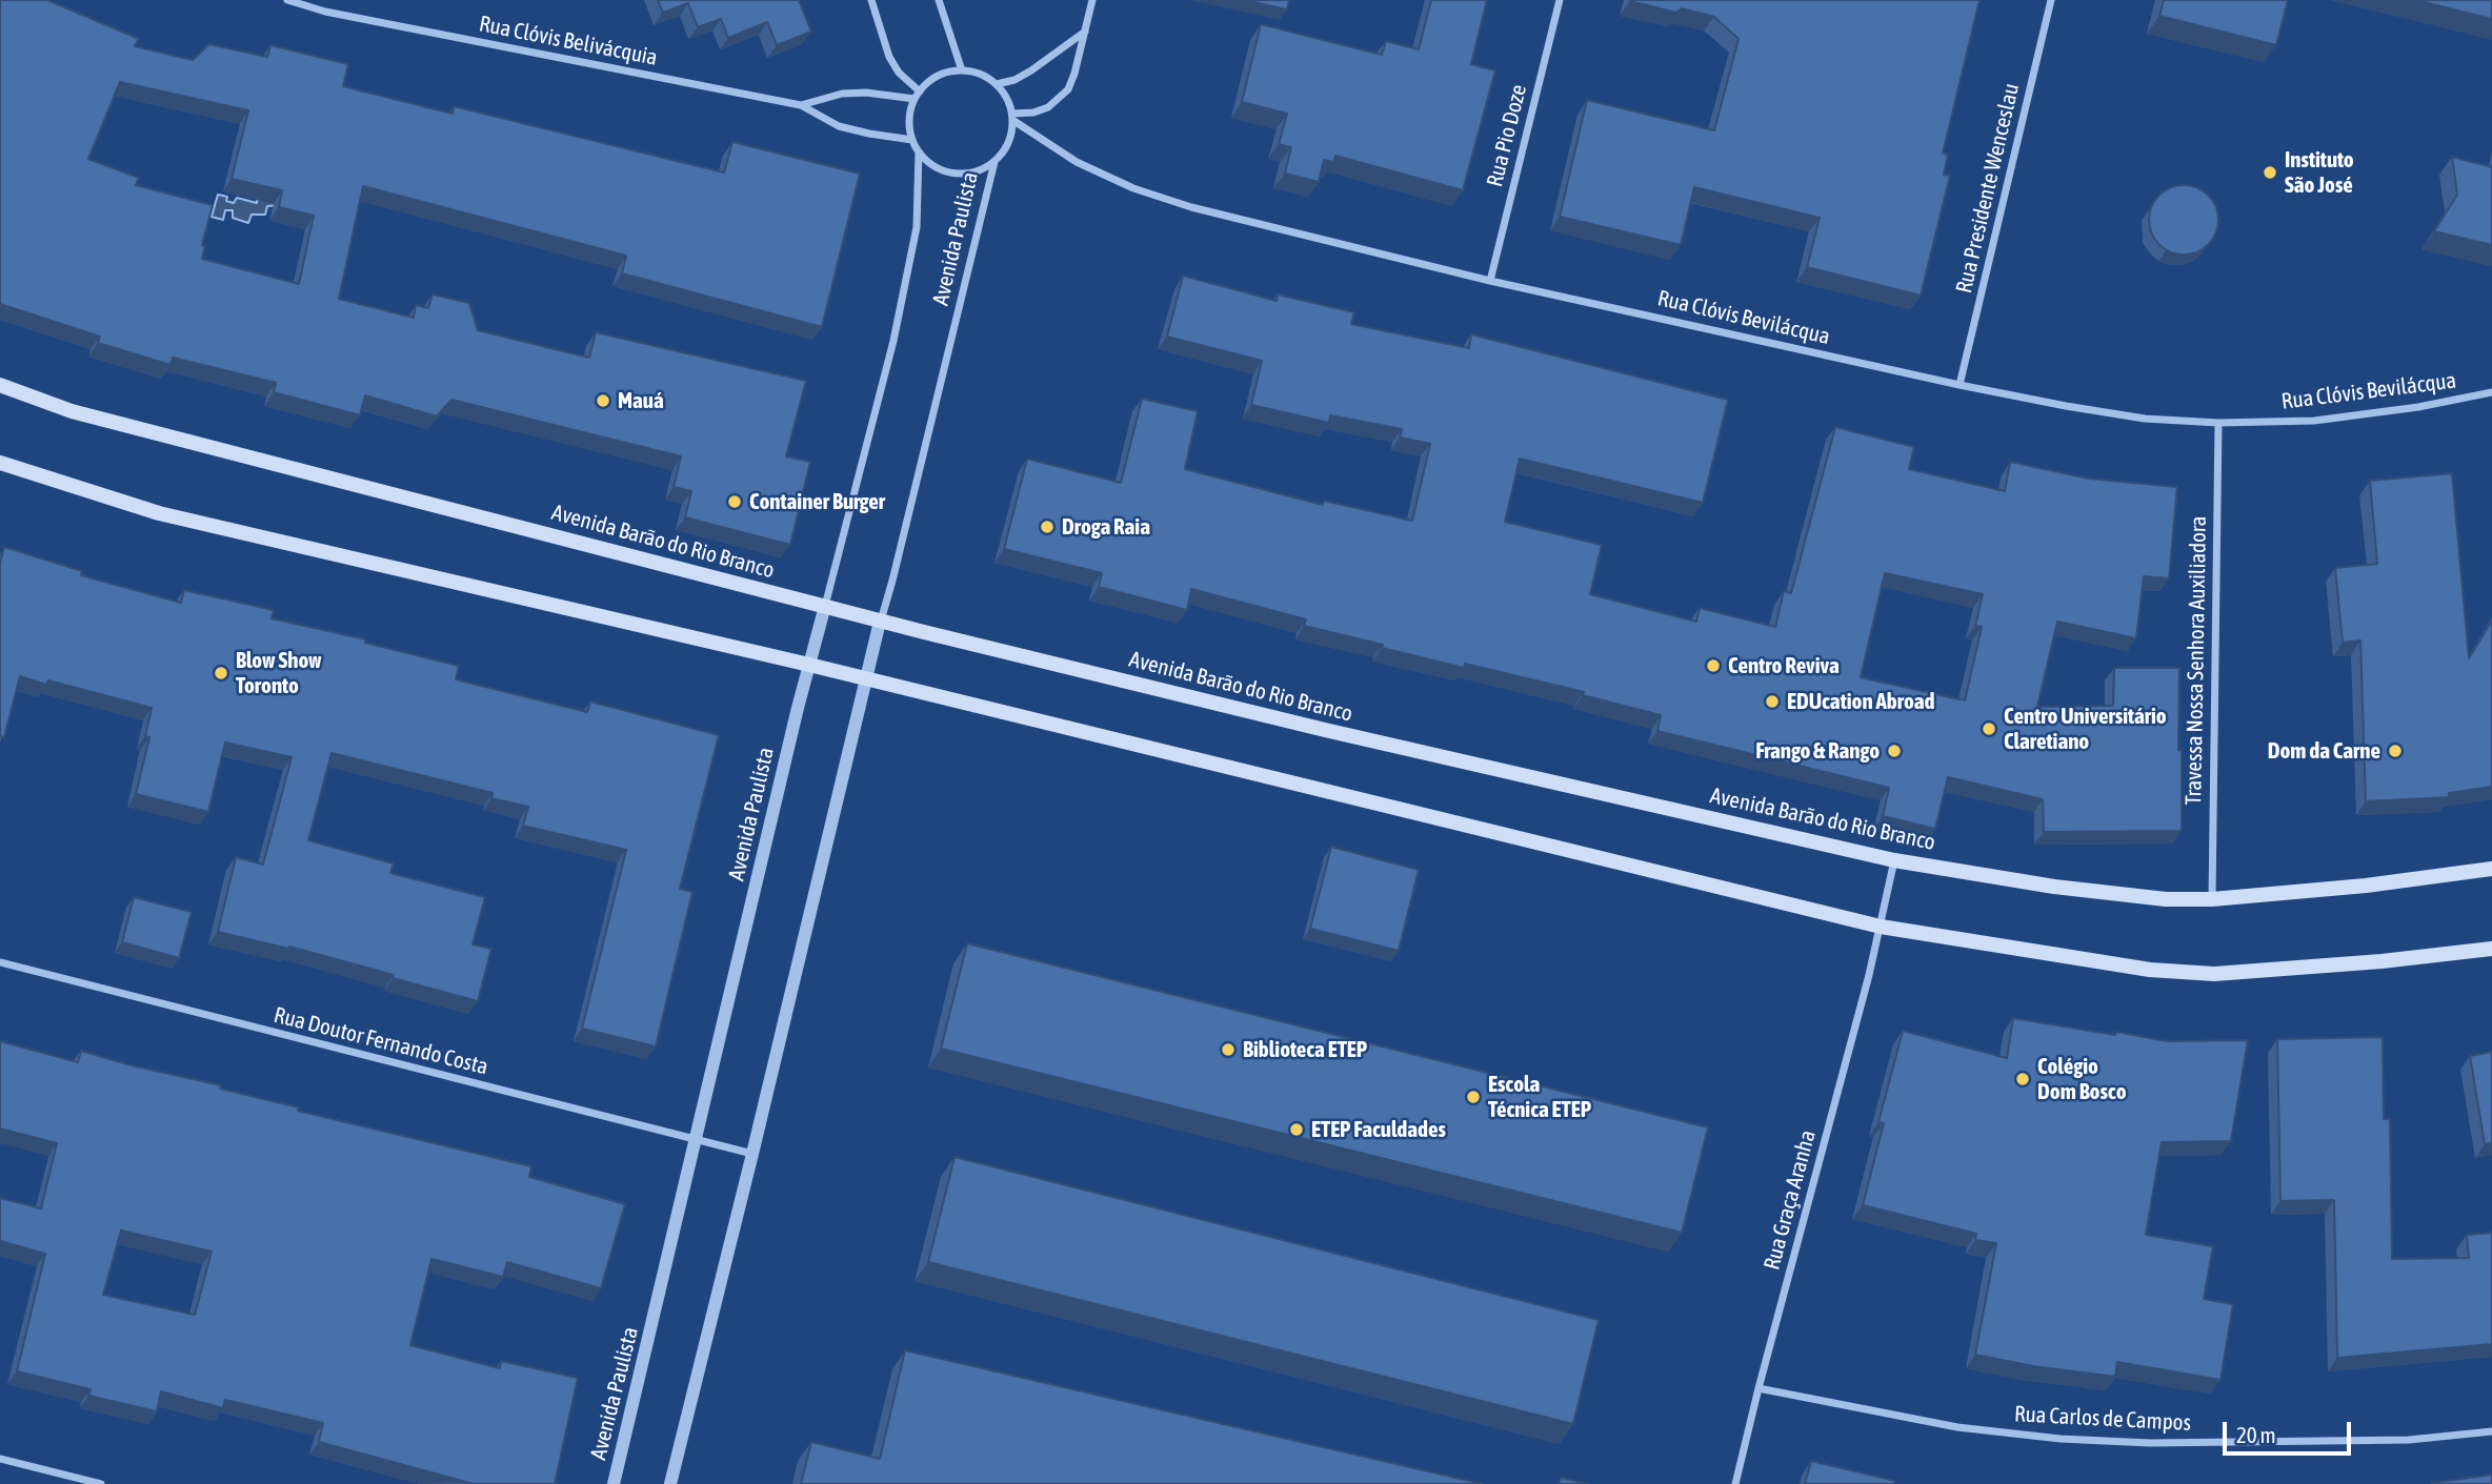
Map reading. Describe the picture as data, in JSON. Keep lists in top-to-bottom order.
{
  "streets": {
    "main road": ["Avenida Barão do Rio Branco"],
    "street": [
      "Rua Clóvis Belivácquia",
      "Rua Pio Doze",
      "Rua Presidente Wenceslau",
      "Avenida Paulista",
      "Rua Clóvis Bevilácqua",
      "Travessa Nossa Senhora Auxiliadora",
      "Rua Doutor Fernando Costa",
      "Rua Graça Aranha",
      "Rua Carlos de Campos"
    ]
  },
  "crossings": [
    ["Rua Clóvis Belivácquia", "Avenida Paulista"],
    ["Rua Clóvis Belivácquia", "Rua Clóvis Bevilácqua"],
    ["Rua Pio Doze", "Rua Clóvis Bevilácqua"],
    ["Rua Presidente Wenceslau", "Rua Clóvis Bevilácqua"],
    ["Avenida Paulista", "Rua Clóvis Bevilácqua"],
    ["Avenida Paulista", "Avenida Barão do Rio Branco"],
    ["Avenida Paulista", "Rua Doutor Fernando Costa"],
    ["Rua Clóvis Bevilácqua", "Travessa Nossa Senhora Auxiliadora"],
    ["Avenida Barão do Rio Branco", "Travessa Nossa Senhora Auxiliadora"],
    ["Avenida Barão do Rio Branco", "Rua Graça Aranha"],
    ["Rua Graça Aranha", "Rua Carlos de Campos"]
  ],
  "places": [
    "Instituto São José",
    "Mauá",
    "Container Burger",
    "Droga Raia",
    "Centro Reviva",
    "Blow Show Toronto",
    "EDUcation Abroad",
    "Centro Universitário Claretiano",
    "Frango & Rango",
    "Dom da Carne",
    "Biblioteca ETEP",
    "Colégio Dom Bosco",
    "Escola Técnica ETEP",
    "ETEP Faculdades"
  ],
  "scale_bar": "20 m"
}
